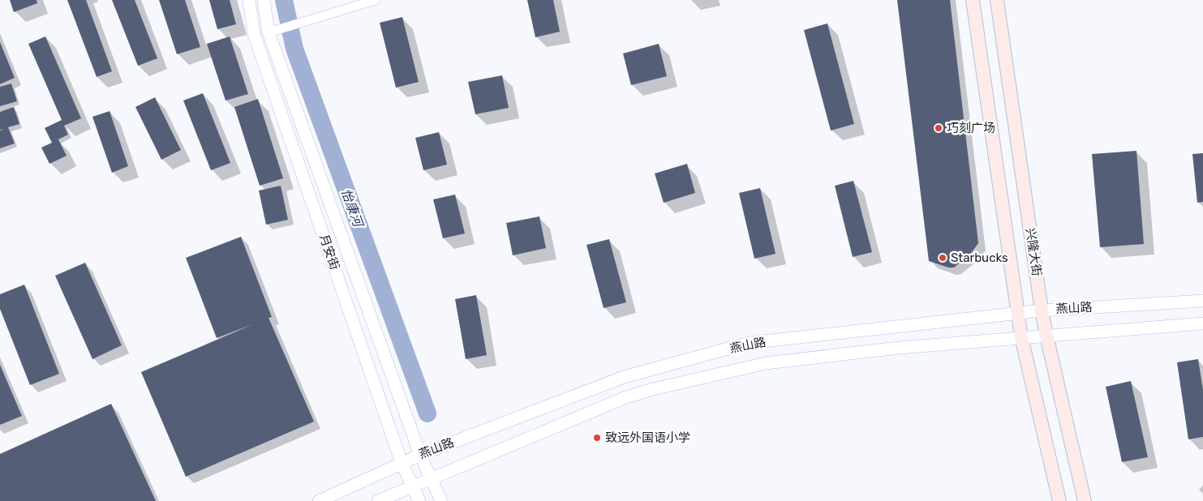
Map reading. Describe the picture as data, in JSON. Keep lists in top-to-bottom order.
{
  "streets": {
    "main road": ["兴隆大街"],
    "street": ["月安街", "燕山路"]
  },
  "crossings": [
    ["月安街", "燕山路"],
    ["兴隆大街", "燕山路"]
  ],
  "water": ["怡康河"],
  "places": ["巧刻广场", "Starbucks", "致远外国语小学"]
}
